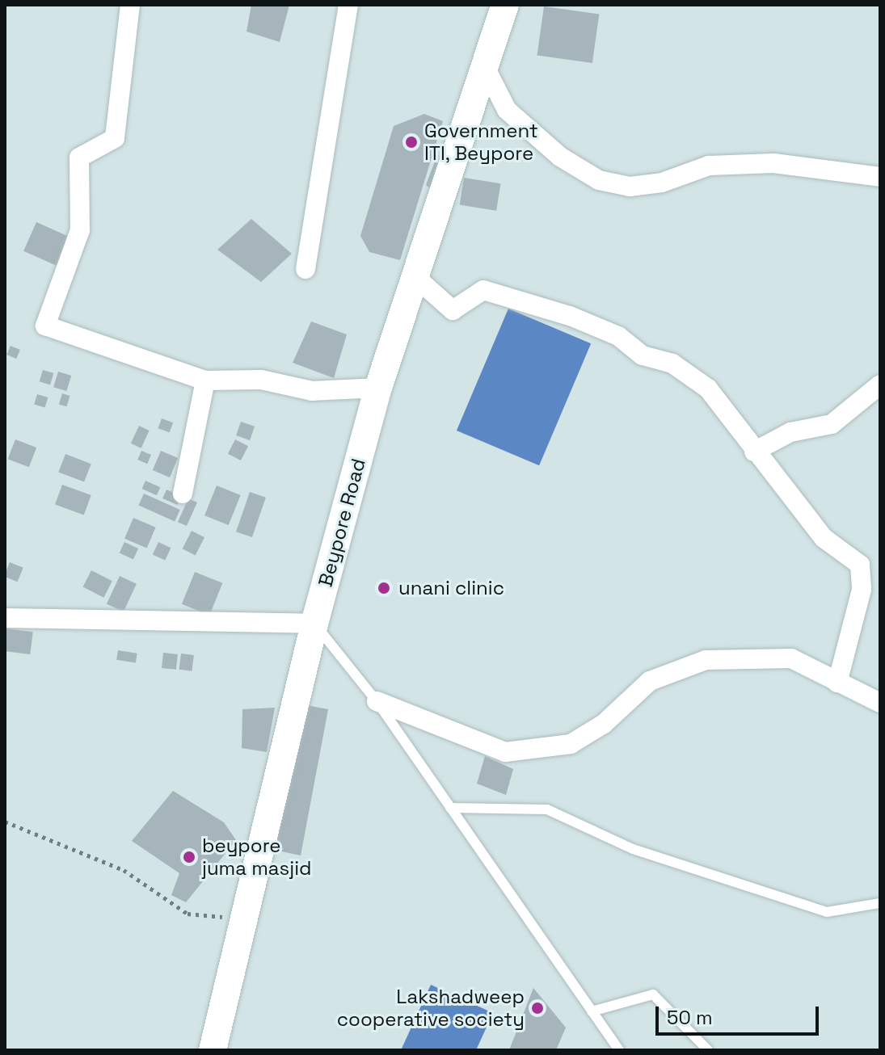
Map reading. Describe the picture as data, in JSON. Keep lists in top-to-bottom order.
{
  "streets": {
    "main road": ["Beypore Road"]
  },
  "places": [
    "Government ITI, Beypore",
    "unani clinic",
    "beypore juma masjid",
    "Lakshadweep cooperative society"
  ],
  "scale_bar": "50 m"
}
